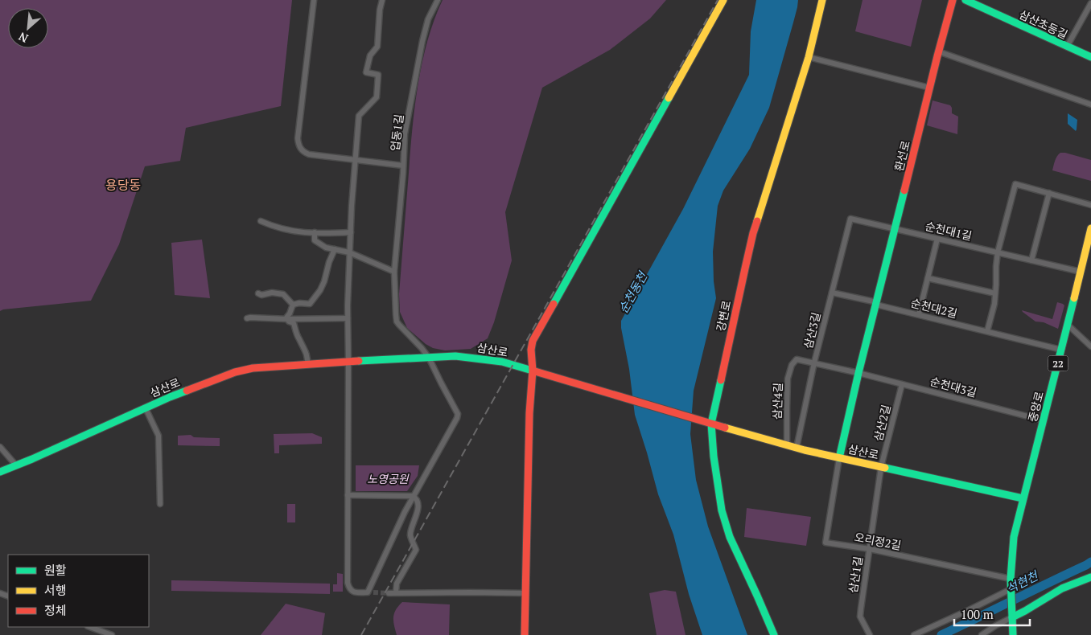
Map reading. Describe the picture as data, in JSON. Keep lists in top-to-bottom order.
{
  "streets": {
    "main road": [
      "삼산초등길",
      "환선로",
      "강변로",
      "삼산로",
      "22",
      "중앙로"
    ],
    "street": [
      "업동1길",
      "순천대1길",
      "순천대2길",
      "삼산3길",
      "순천대3길",
      "삼산4길",
      "삼산2길",
      "오리정2길",
      "삼산1길"
    ]
  },
  "crossings": [
    ["업동1길", "삼산로"],
    ["환선로", "순천대1길"],
    ["환선로", "순천대2길"],
    ["환선로", "삼산3길"],
    ["환선로", "삼산로"],
    ["환선로", "순천대3길"],
    ["환선로", "오리정2길"],
    ["순천대1길", "삼산3길"],
    ["순천대1길", "중앙로"],
    ["순천대2길", "중앙로"],
    ["강변로", "삼산로"],
    ["삼산3길", "삼산로"],
    ["삼산3길", "삼산4길"],
    ["삼산로", "삼산4길"],
    ["삼산로", "중앙로"],
    ["삼산로", "삼산2길"],
    ["삼산로", "오리정2길"],
    ["삼산로", "삼산1길"],
    ["22", "중앙로"],
    ["순천대3길", "중앙로"],
    ["순천대3길", "삼산2길"],
    ["중앙로", "오리정2길"],
    ["삼산2길", "삼산1길"],
    ["오리정2길", "삼산1길"]
  ],
  "districts": ["용당동"],
  "water": ["순천동천", "석현천"],
  "parks": ["노영공원"],
  "legend": ["원활", "서행", "정체"],
  "scale_bar": "100 m",
  "north": "bottom left"
}
